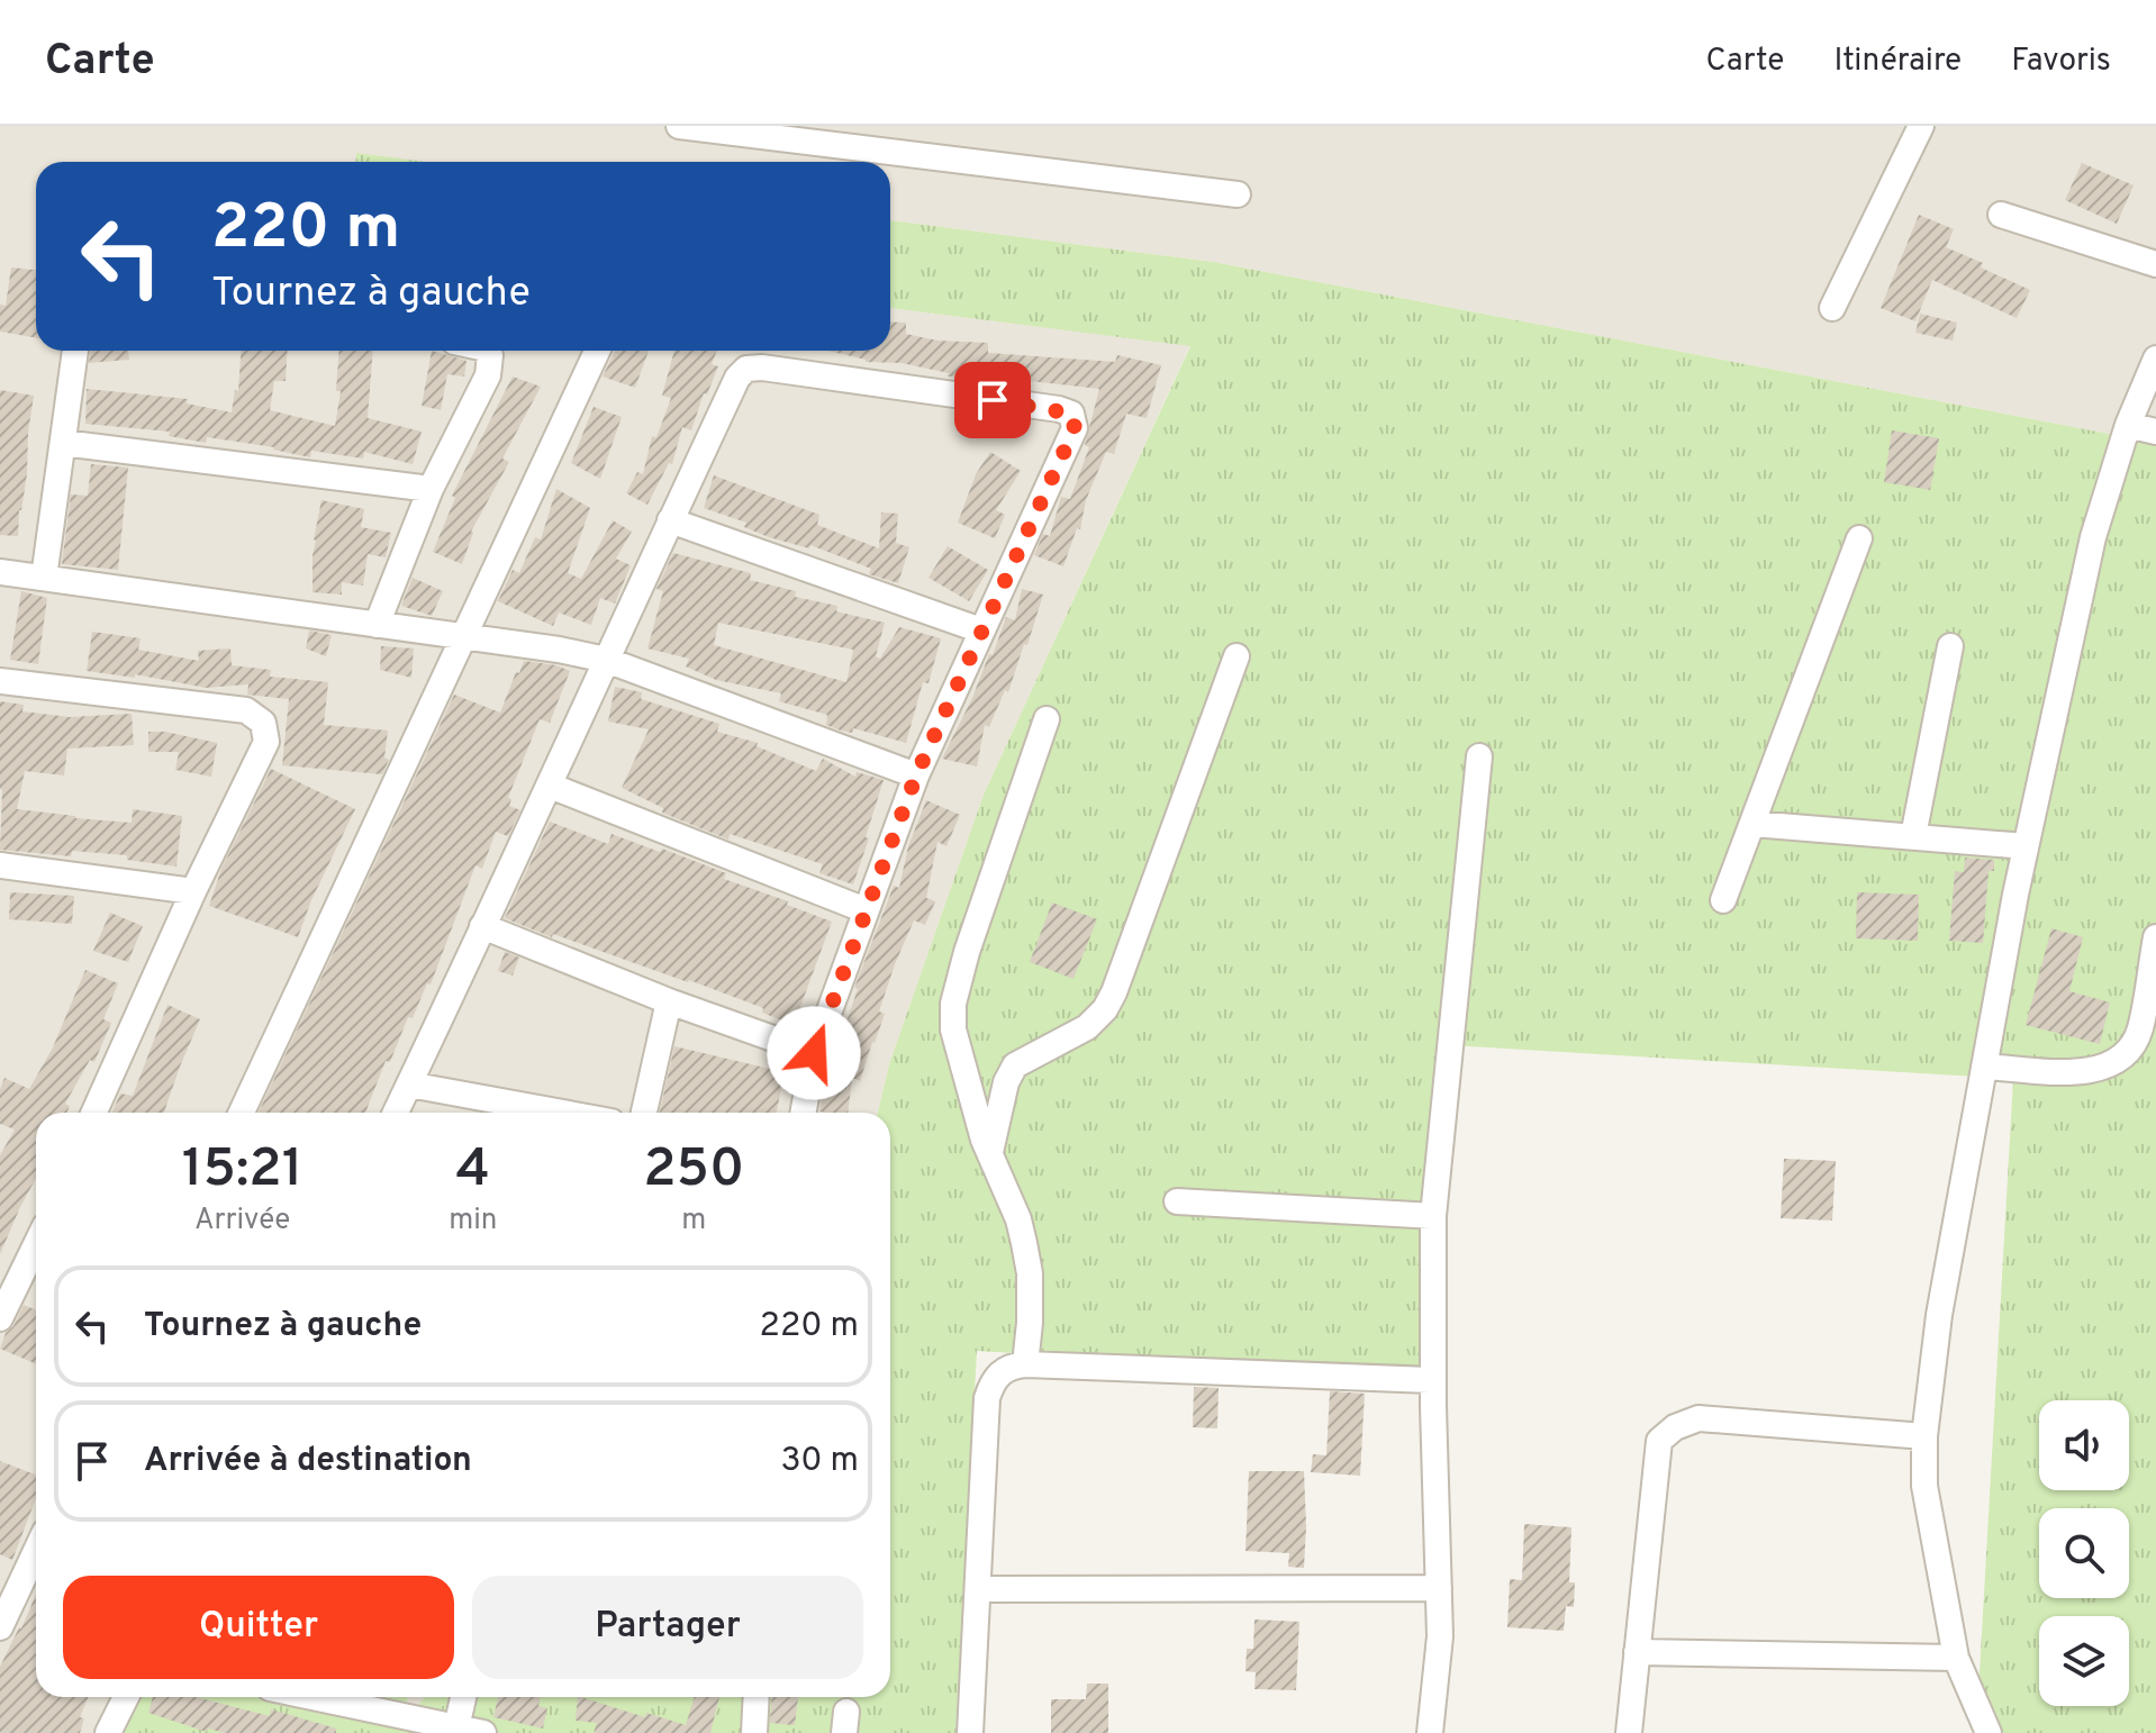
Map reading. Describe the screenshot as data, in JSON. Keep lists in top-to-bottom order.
{
  "page": {
    "header": "Carte",
    "nav": ["Carte", "Itinéraire", "Favoris"],
    "turn": ["220 m", "Tournez à gauche"],
    "eta": [
      "15:21",
      "Arrivée",
      "4",
      "min",
      "250",
      "m"
    ],
    "list": [
      {
        "name": "Tournez à gauche",
        "value": "220 m"
      },
      {
        "name": "Arrivée à destination",
        "value": "30 m"
      }
    ],
    "buttons": ["Quitter", "Partager"]
  }
}
